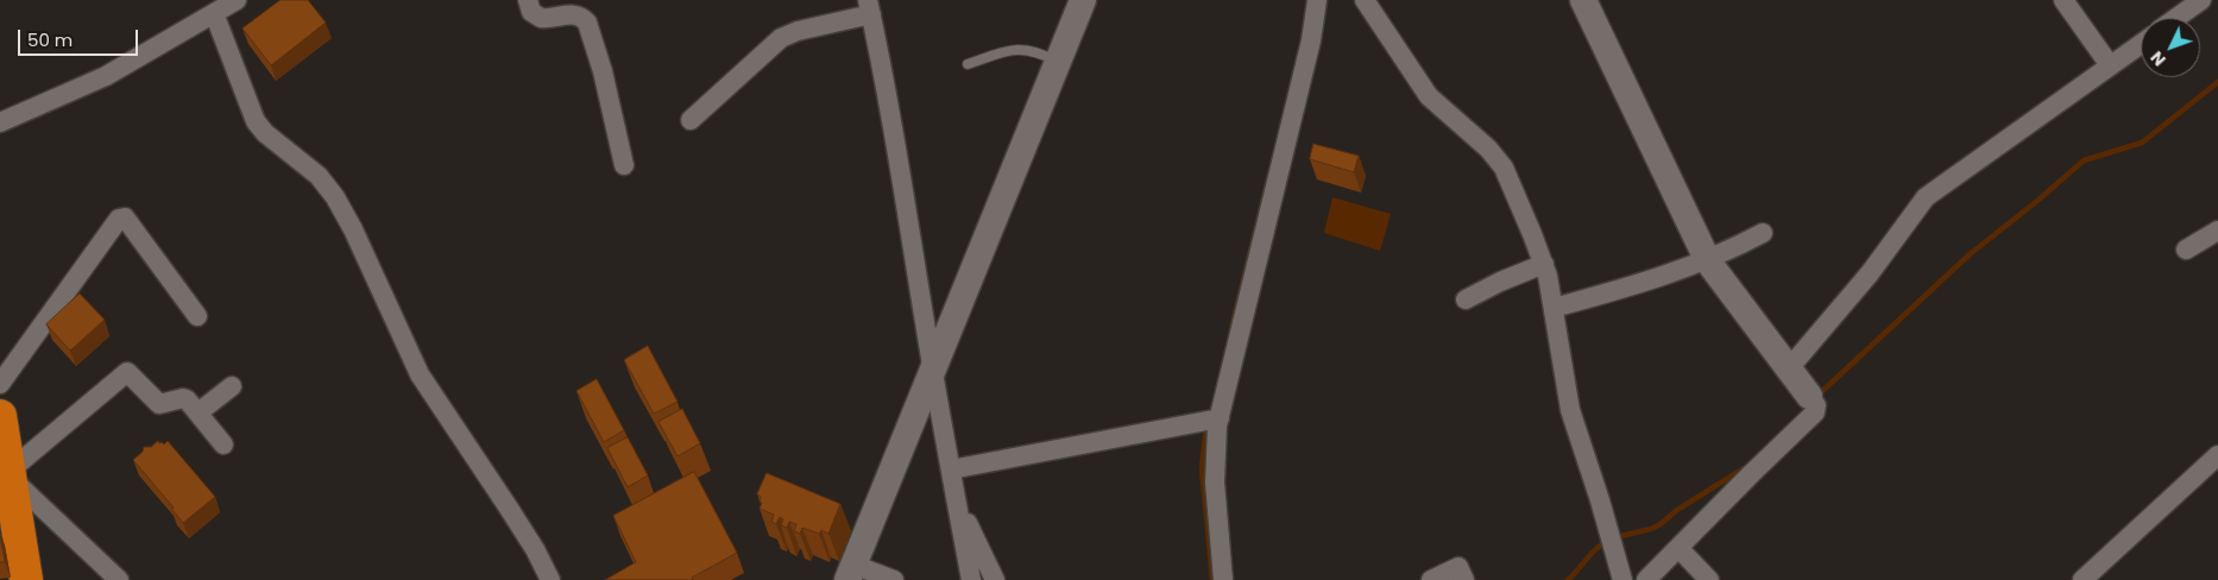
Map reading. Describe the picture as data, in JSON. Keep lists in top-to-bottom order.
{
  "scale_bar": "50 m",
  "north": "bottom left"
}
